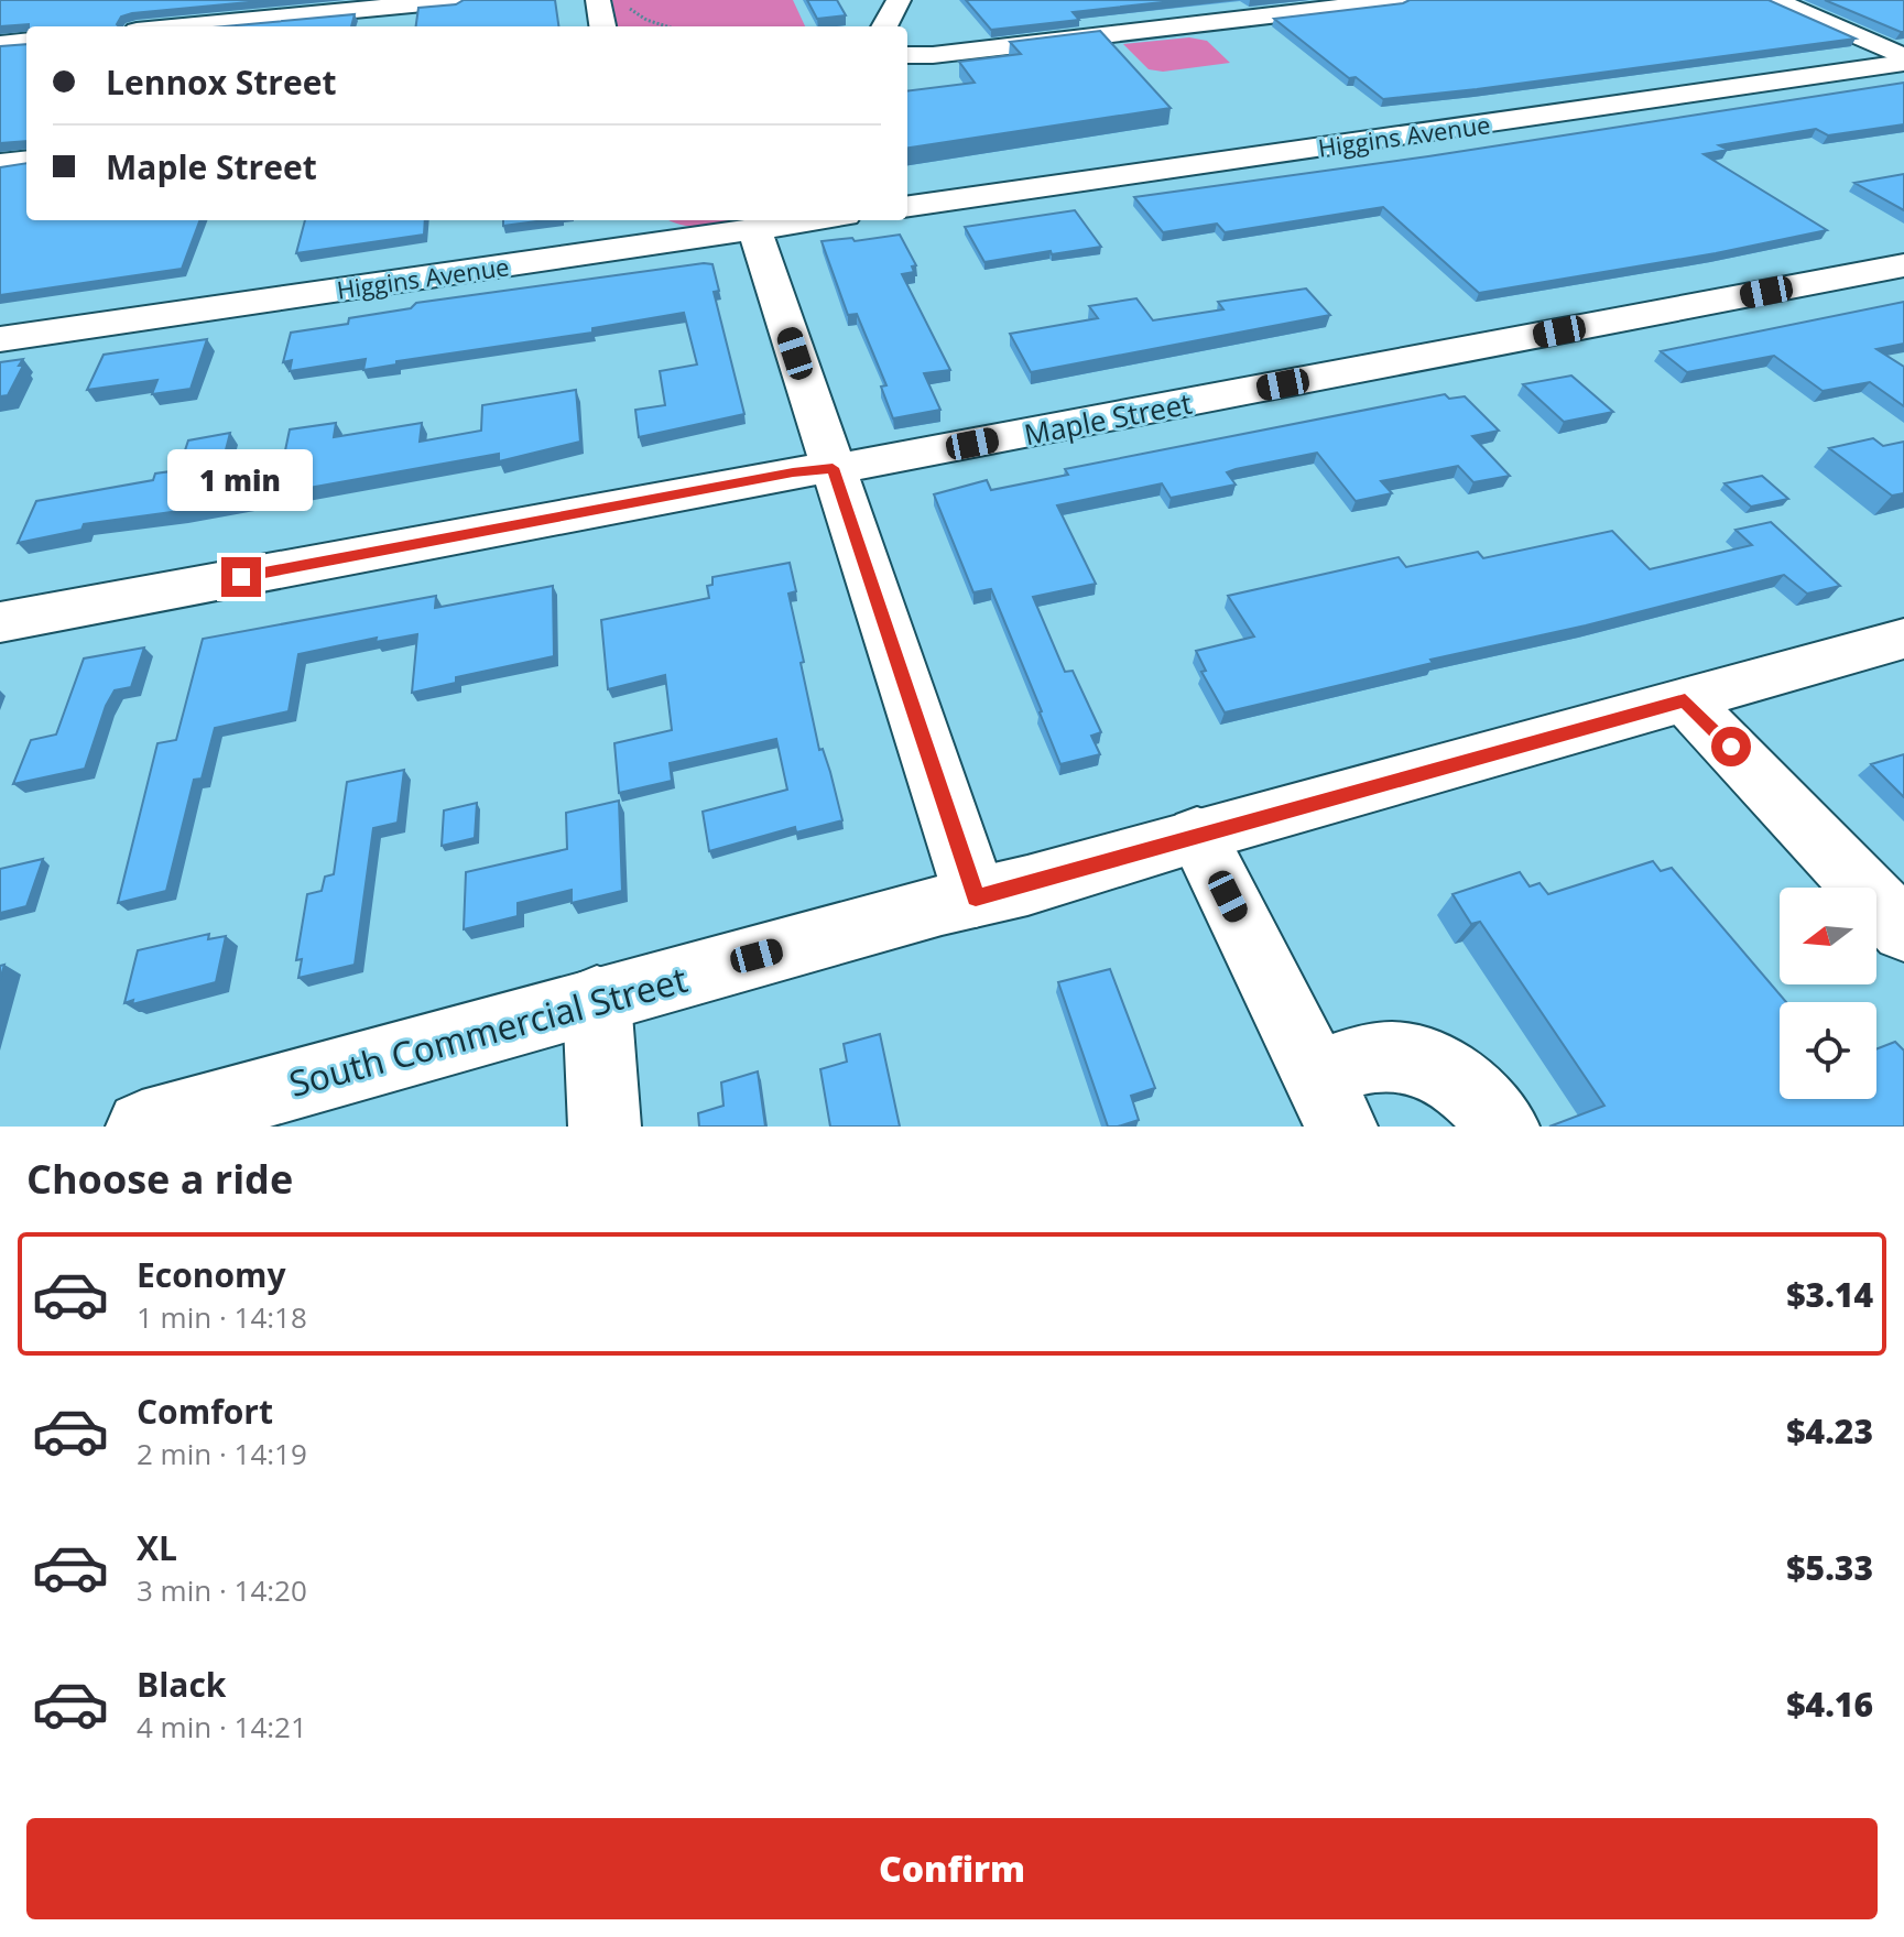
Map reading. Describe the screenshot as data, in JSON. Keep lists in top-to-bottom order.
{
  "streets": {
    "street": ["Higgins Avenue", "Maple Street", "South Commercial Street"]
  },
  "north": "left",
  "page": {
    "banner": ["Lennox Street", "Maple Street"],
    "bubble": "1 min",
    "heading": "Choose a ride",
    "list": [
      {
        "name": "Economy",
        "note": "1 min · 14:18",
        "value": "$3.14"
      },
      {
        "name": "Comfort",
        "note": "2 min · 14:19",
        "value": "$4.23"
      },
      {
        "name": "XL",
        "note": "3 min · 14:20",
        "value": "$5.33"
      },
      {
        "name": "Black",
        "note": "4 min · 14:21",
        "value": "$4.16"
      }
    ],
    "buttons": "Confirm"
  }
}
